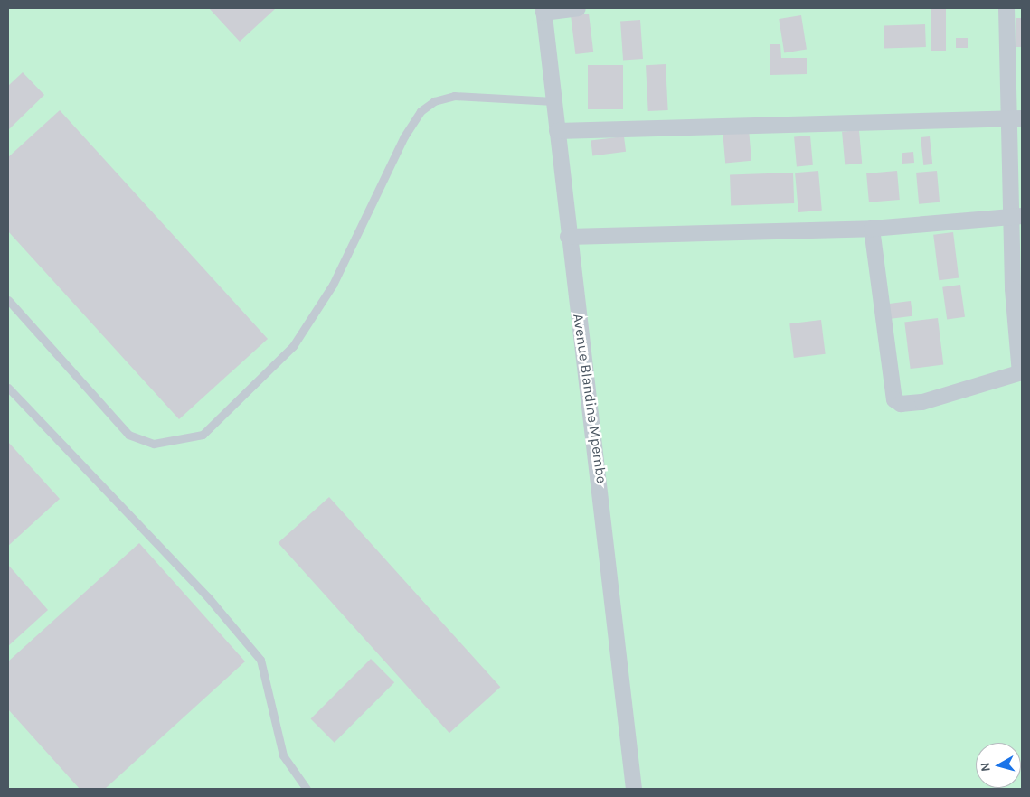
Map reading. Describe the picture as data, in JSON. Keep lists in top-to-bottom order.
{
  "streets": {
    "street": ["Avenue Blandine Mpembe"]
  },
  "north": "left"
}
